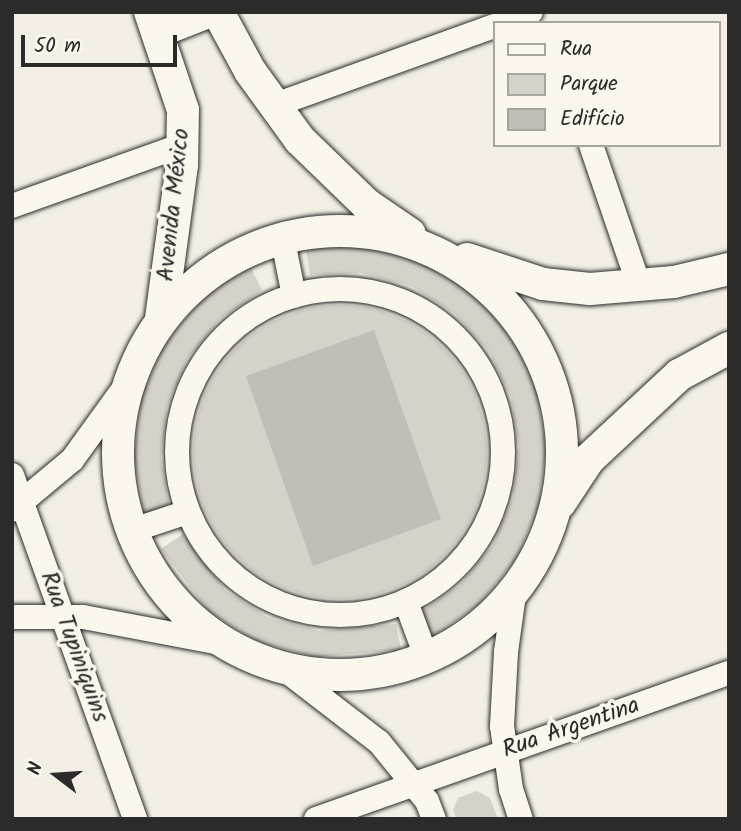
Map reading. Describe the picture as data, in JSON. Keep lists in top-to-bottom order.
{
  "streets": {
    "main road": ["Avenida México"],
    "street": ["Rua Tupiniquins", "Rua Argentina"]
  },
  "legend": ["Rua", "Parque", "Edifício"],
  "scale_bar": "50 m",
  "north": "left"
}
